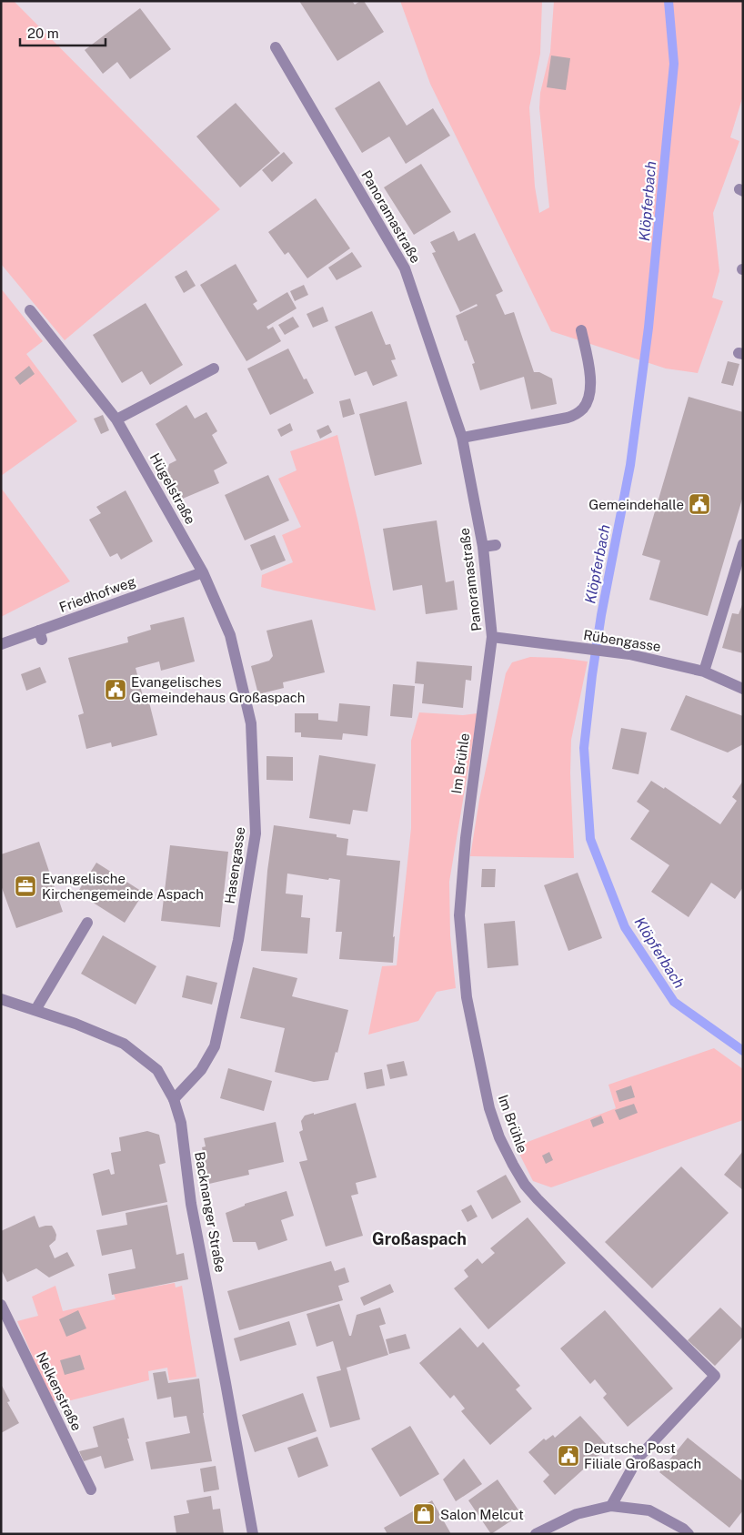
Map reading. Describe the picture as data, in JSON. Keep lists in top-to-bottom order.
{
  "streets": {
    "street": [
      "Panoramastraße",
      "Hügelstraße",
      "Friedhofweg",
      "Rübengasse",
      "Im Brühle",
      "Hasengasse",
      "Backnanger Straße",
      "Nelkenstraße"
    ]
  },
  "crossings": [
    ["Panoramastraße", "Rübengasse"],
    ["Panoramastraße", "Im Brühle"],
    ["Hügelstraße", "Friedhofweg"],
    ["Hügelstraße", "Hasengasse"],
    ["Friedhofweg", "Hasengasse"],
    ["Rübengasse", "Im Brühle"],
    ["Hasengasse", "Backnanger Straße"]
  ],
  "districts": ["Großaspach"],
  "water": ["Klöpferbach"],
  "places": {
    "public building": ["Gemeindehalle", "Evangelisches Gemeindehaus Großaspach", "Deutsche Post Filiale Großaspach"],
    "office": ["Evangelische Kirchengemeinde Aspach"],
    "shop": ["Salon Melcut"]
  },
  "scale_bar": "20 m"
}
